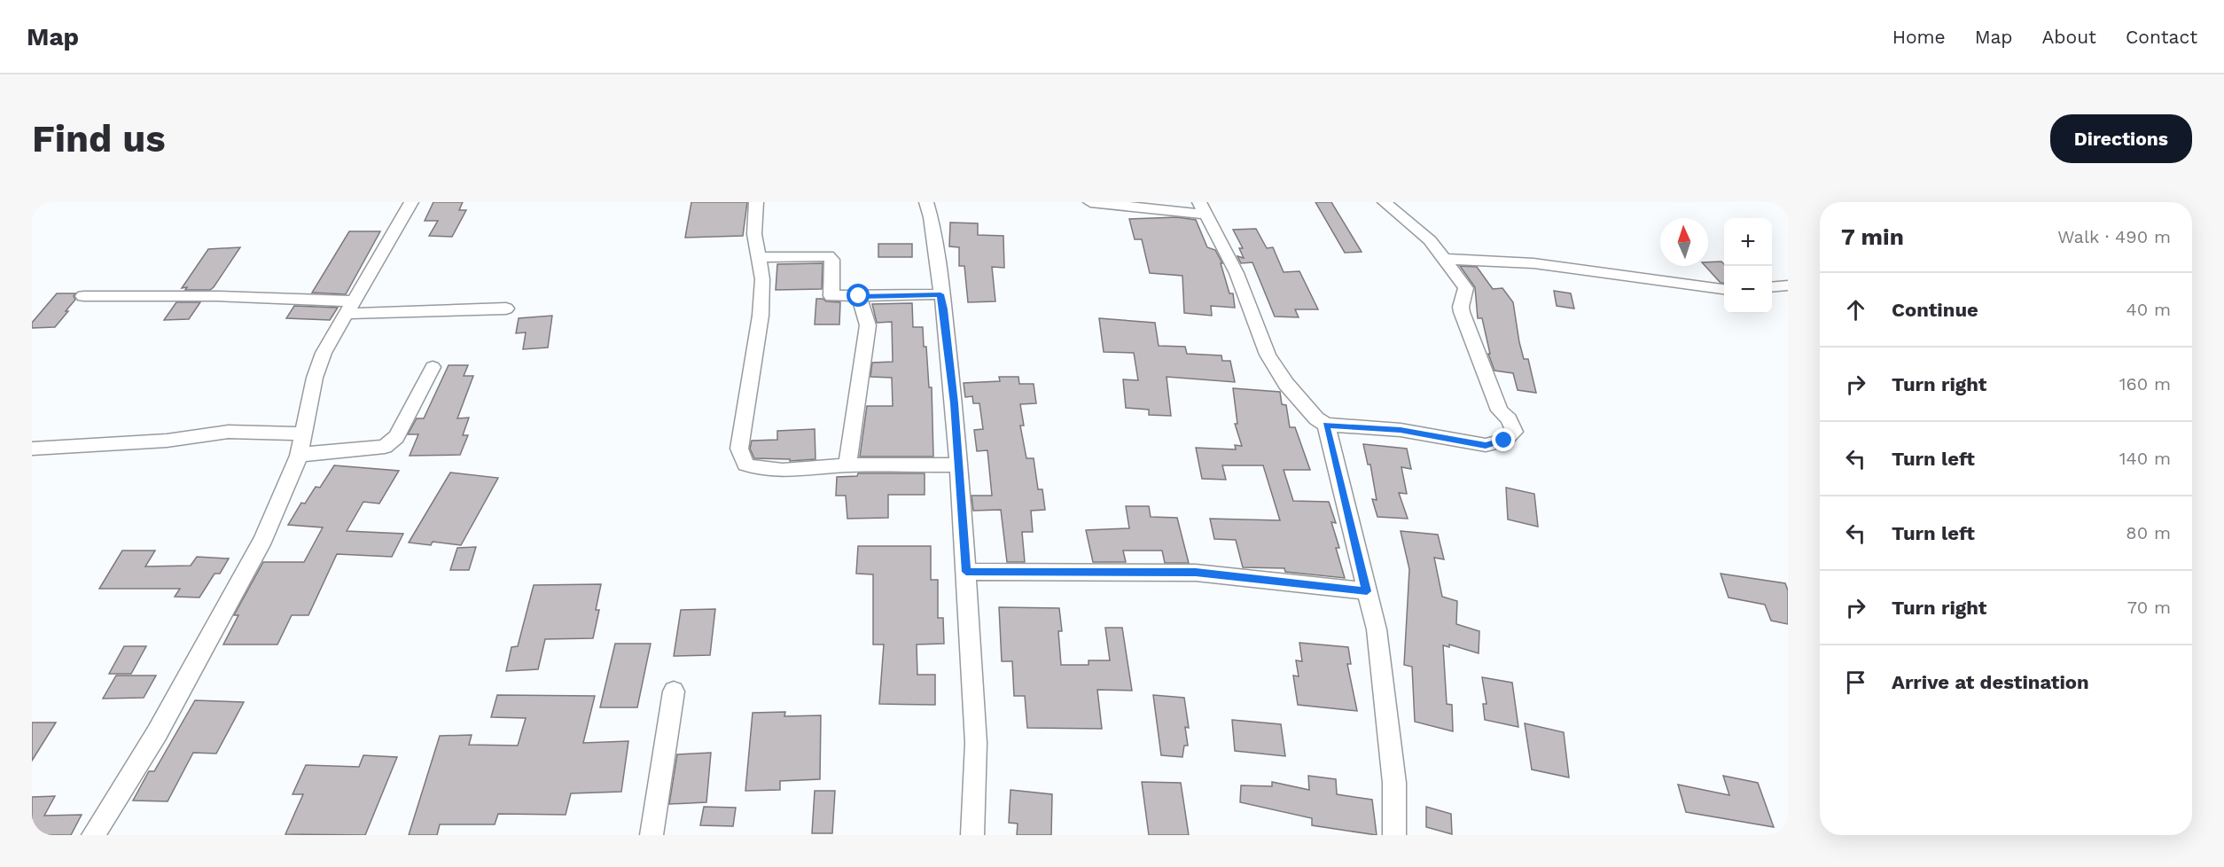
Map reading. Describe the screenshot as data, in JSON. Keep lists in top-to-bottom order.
{
  "north": "top",
  "page": {
    "header": "Map",
    "nav": [
      "Home",
      "Map",
      "About",
      "Contact"
    ],
    "buttons": "Directions",
    "title": "Find us",
    "heading": ["7 min", "Walk · 490 m"],
    "map_buttons": ["+", "−"],
    "list": [
      ["Continue", "40 m"],
      ["Turn right", "160 m"],
      ["Turn left", "140 m"],
      ["Turn left", "80 m"],
      ["Turn right", "70 m"],
      "Arrive at destination"
    ]
  }
}
